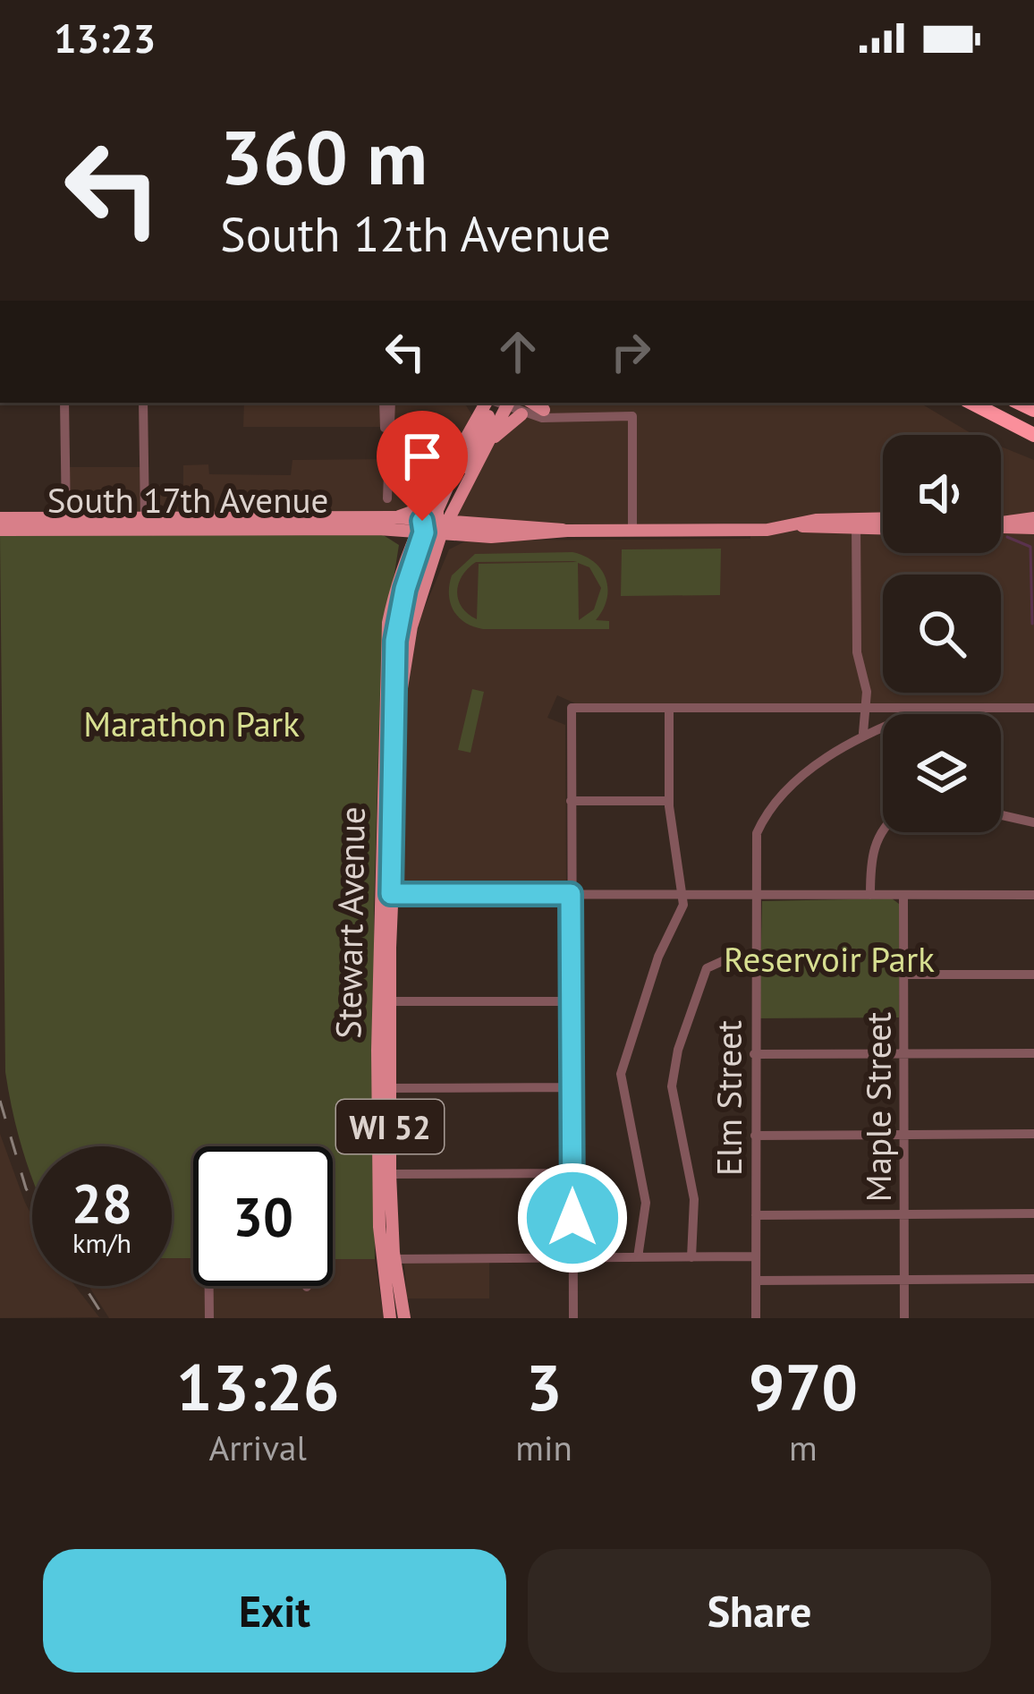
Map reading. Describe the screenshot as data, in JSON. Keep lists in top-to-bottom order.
{
  "streets": {
    "main road": ["South 17th Avenue", "Stewart Avenue", "WI 52"],
    "street": ["Elm Street", "Maple Street"]
  },
  "crossings": [
    ["South 17th Avenue", "Stewart Avenue"],
    ["South 17th Avenue", "WI 52"],
    ["Stewart Avenue", "WI 52"]
  ],
  "parks": ["Marathon Park", "Reservoir Park"],
  "page": {
    "status": "13:23",
    "turn": ["360 m", "South 12th Avenue"],
    "speed": "28 km/h",
    "limit": "30",
    "eta": [
      "13:26",
      "Arrival",
      "3",
      "min",
      "970",
      "m"
    ],
    "buttons": ["Exit", "Share"]
  }
}
